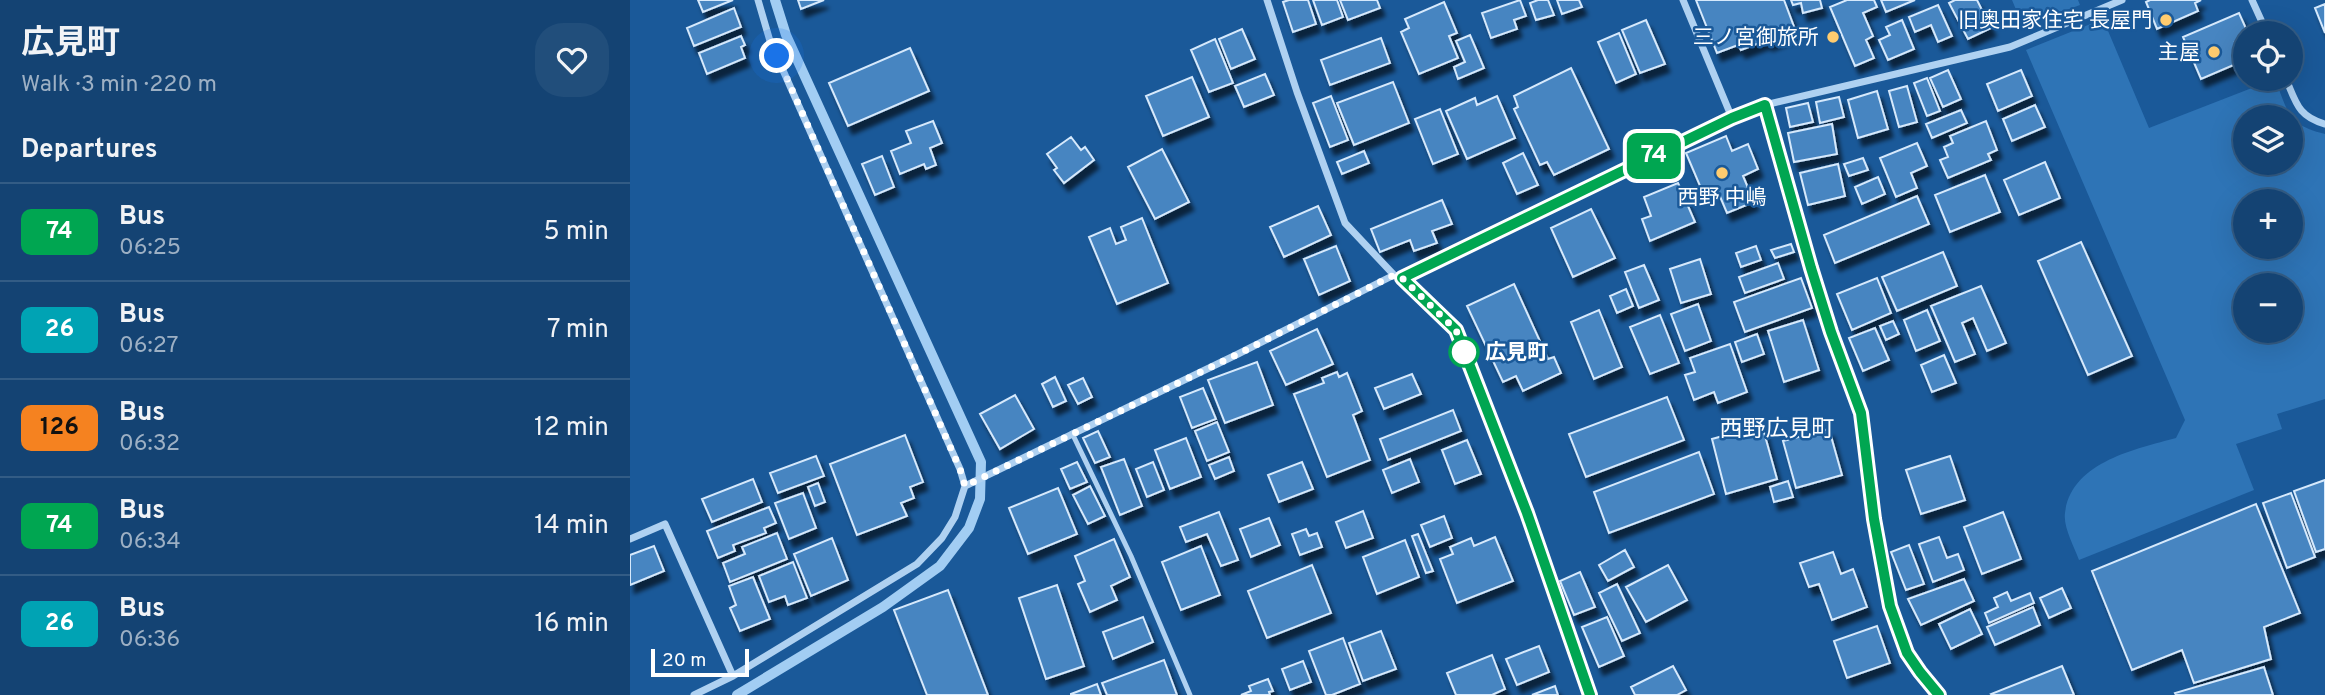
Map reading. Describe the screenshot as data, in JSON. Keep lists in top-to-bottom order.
{
  "districts": ["西野広見町"],
  "places": [
    "旧奥田家住宅 長屋門",
    "三ノ宮御旅所",
    "主屋",
    "西野 中嶋",
    "広見町"
  ],
  "lines": ["bus line 74"],
  "scale_bar": "20 m",
  "page": {
    "heading": [
      ["広見町", "Walk · 3 min · 220 m"],
      "Departures"
    ],
    "on_map": "74",
    "map_buttons": ["+", "−"],
    "list": [
      {
        "mark": "74",
        "name": "Bus",
        "note": "06:25",
        "value": "5 min"
      },
      {
        "mark": "26",
        "name": "Bus",
        "note": "06:27",
        "value": "7 min"
      },
      {
        "mark": "126",
        "name": "Bus",
        "note": "06:32",
        "value": "12 min"
      },
      {
        "mark": "74",
        "name": "Bus",
        "note": "06:34",
        "value": "14 min"
      },
      {
        "mark": "26",
        "name": "Bus",
        "note": "06:36",
        "value": "16 min"
      }
    ],
    "scale": "20 m"
  }
}
